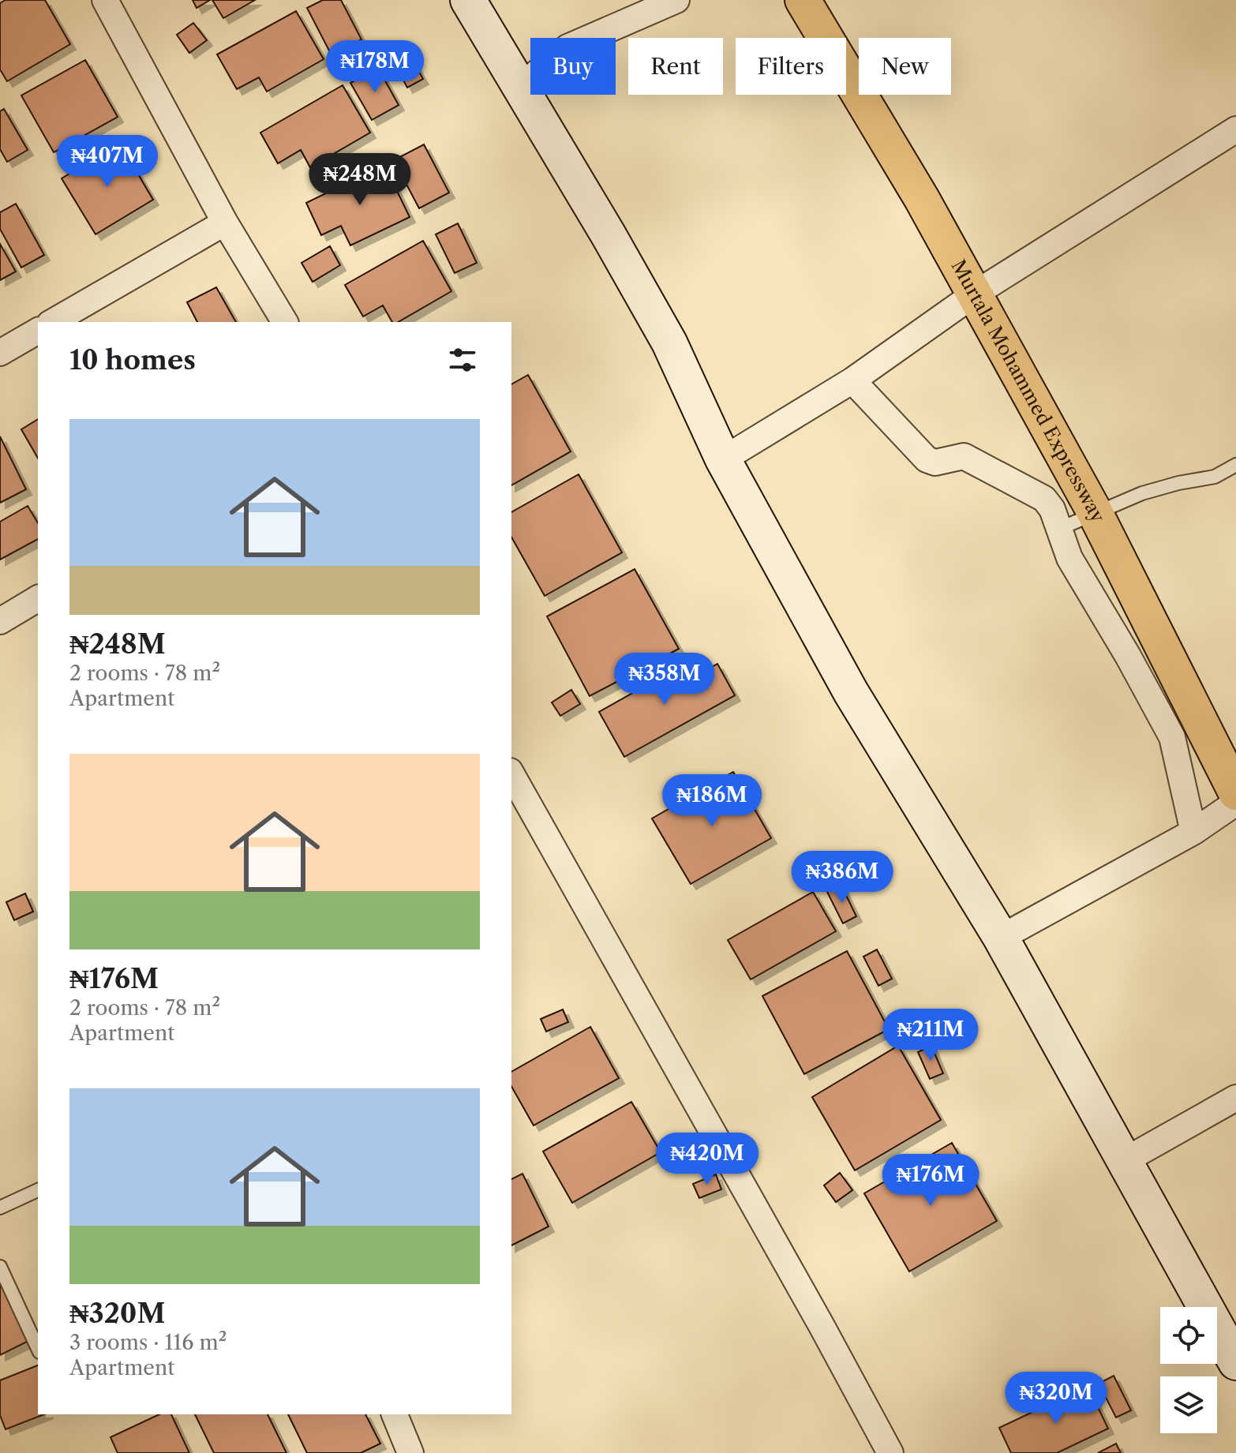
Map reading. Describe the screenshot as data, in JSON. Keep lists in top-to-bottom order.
{
  "streets": {
    "main road": ["Murtala Mohammed Expressway"]
  },
  "page": {
    "chip": [
      "Buy",
      "Rent",
      "Filters",
      "New"
    ],
    "price": [
      "₦178M",
      "₦407M",
      "₦248M",
      "₦358M",
      "₦186M",
      "₦386M",
      "₦211M",
      "₦420M",
      "₦176M",
      "₦320M"
    ],
    "heading": "10 homes",
    "list": [
      {
        "name": "₦248M",
        "note": "2 rooms · 78 m² · Apartment"
      },
      {
        "name": "₦176M",
        "note": "2 rooms · 78 m² · Apartment"
      },
      {
        "name": "₦320M",
        "note": "3 rooms · 116 m² · Apartment"
      }
    ]
  }
}
